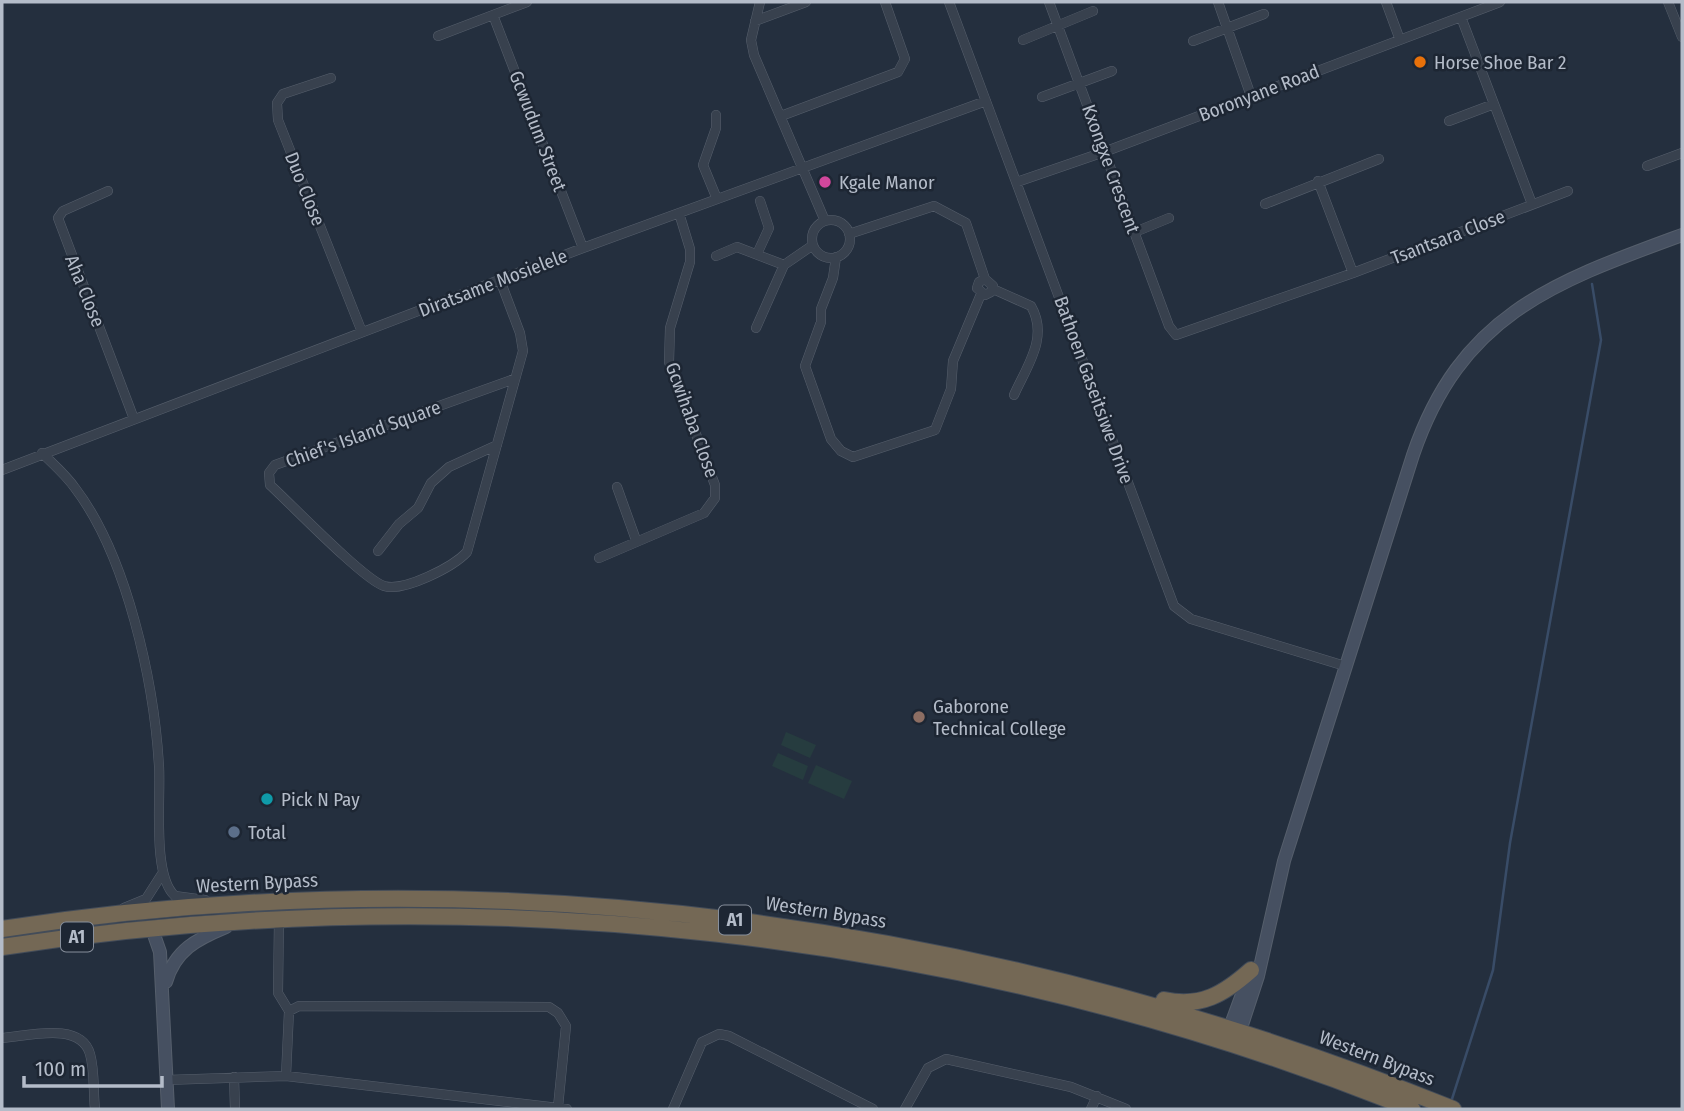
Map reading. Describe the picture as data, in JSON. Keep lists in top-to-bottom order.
{
  "streets": {
    "highway": ["Western Bypass", "A1"],
    "street": [
      "Boronyane Road",
      "Gcwudum Street",
      "Kxongxe Crescent",
      "Duo Close",
      "Tsantsara Close",
      "Diratsame Mosielele",
      "Aha Close",
      "Bathoen Gaseitsiwe Drive",
      "Gcwihaba Close",
      "Chief's Island Square"
    ]
  },
  "crossings": [
    ["Boronyane Road", "Kxongxe Crescent"],
    ["Boronyane Road", "Bathoen Gaseitsiwe Drive"],
    ["Gcwudum Street", "Diratsame Mosielele"],
    ["Kxongxe Crescent", "Tsantsara Close"],
    ["Duo Close", "Diratsame Mosielele"],
    ["Diratsame Mosielele", "Aha Close"],
    ["Diratsame Mosielele", "Bathoen Gaseitsiwe Drive"],
    ["Diratsame Mosielele", "Gcwihaba Close"],
    ["Diratsame Mosielele", "Chief's Island Square"]
  ],
  "places": [
    "Horse Shoe Bar 2",
    "Kgale Manor",
    "Gaborone Technical College",
    "Pick N Pay",
    "Total"
  ],
  "scale_bar": "100 m"
}
